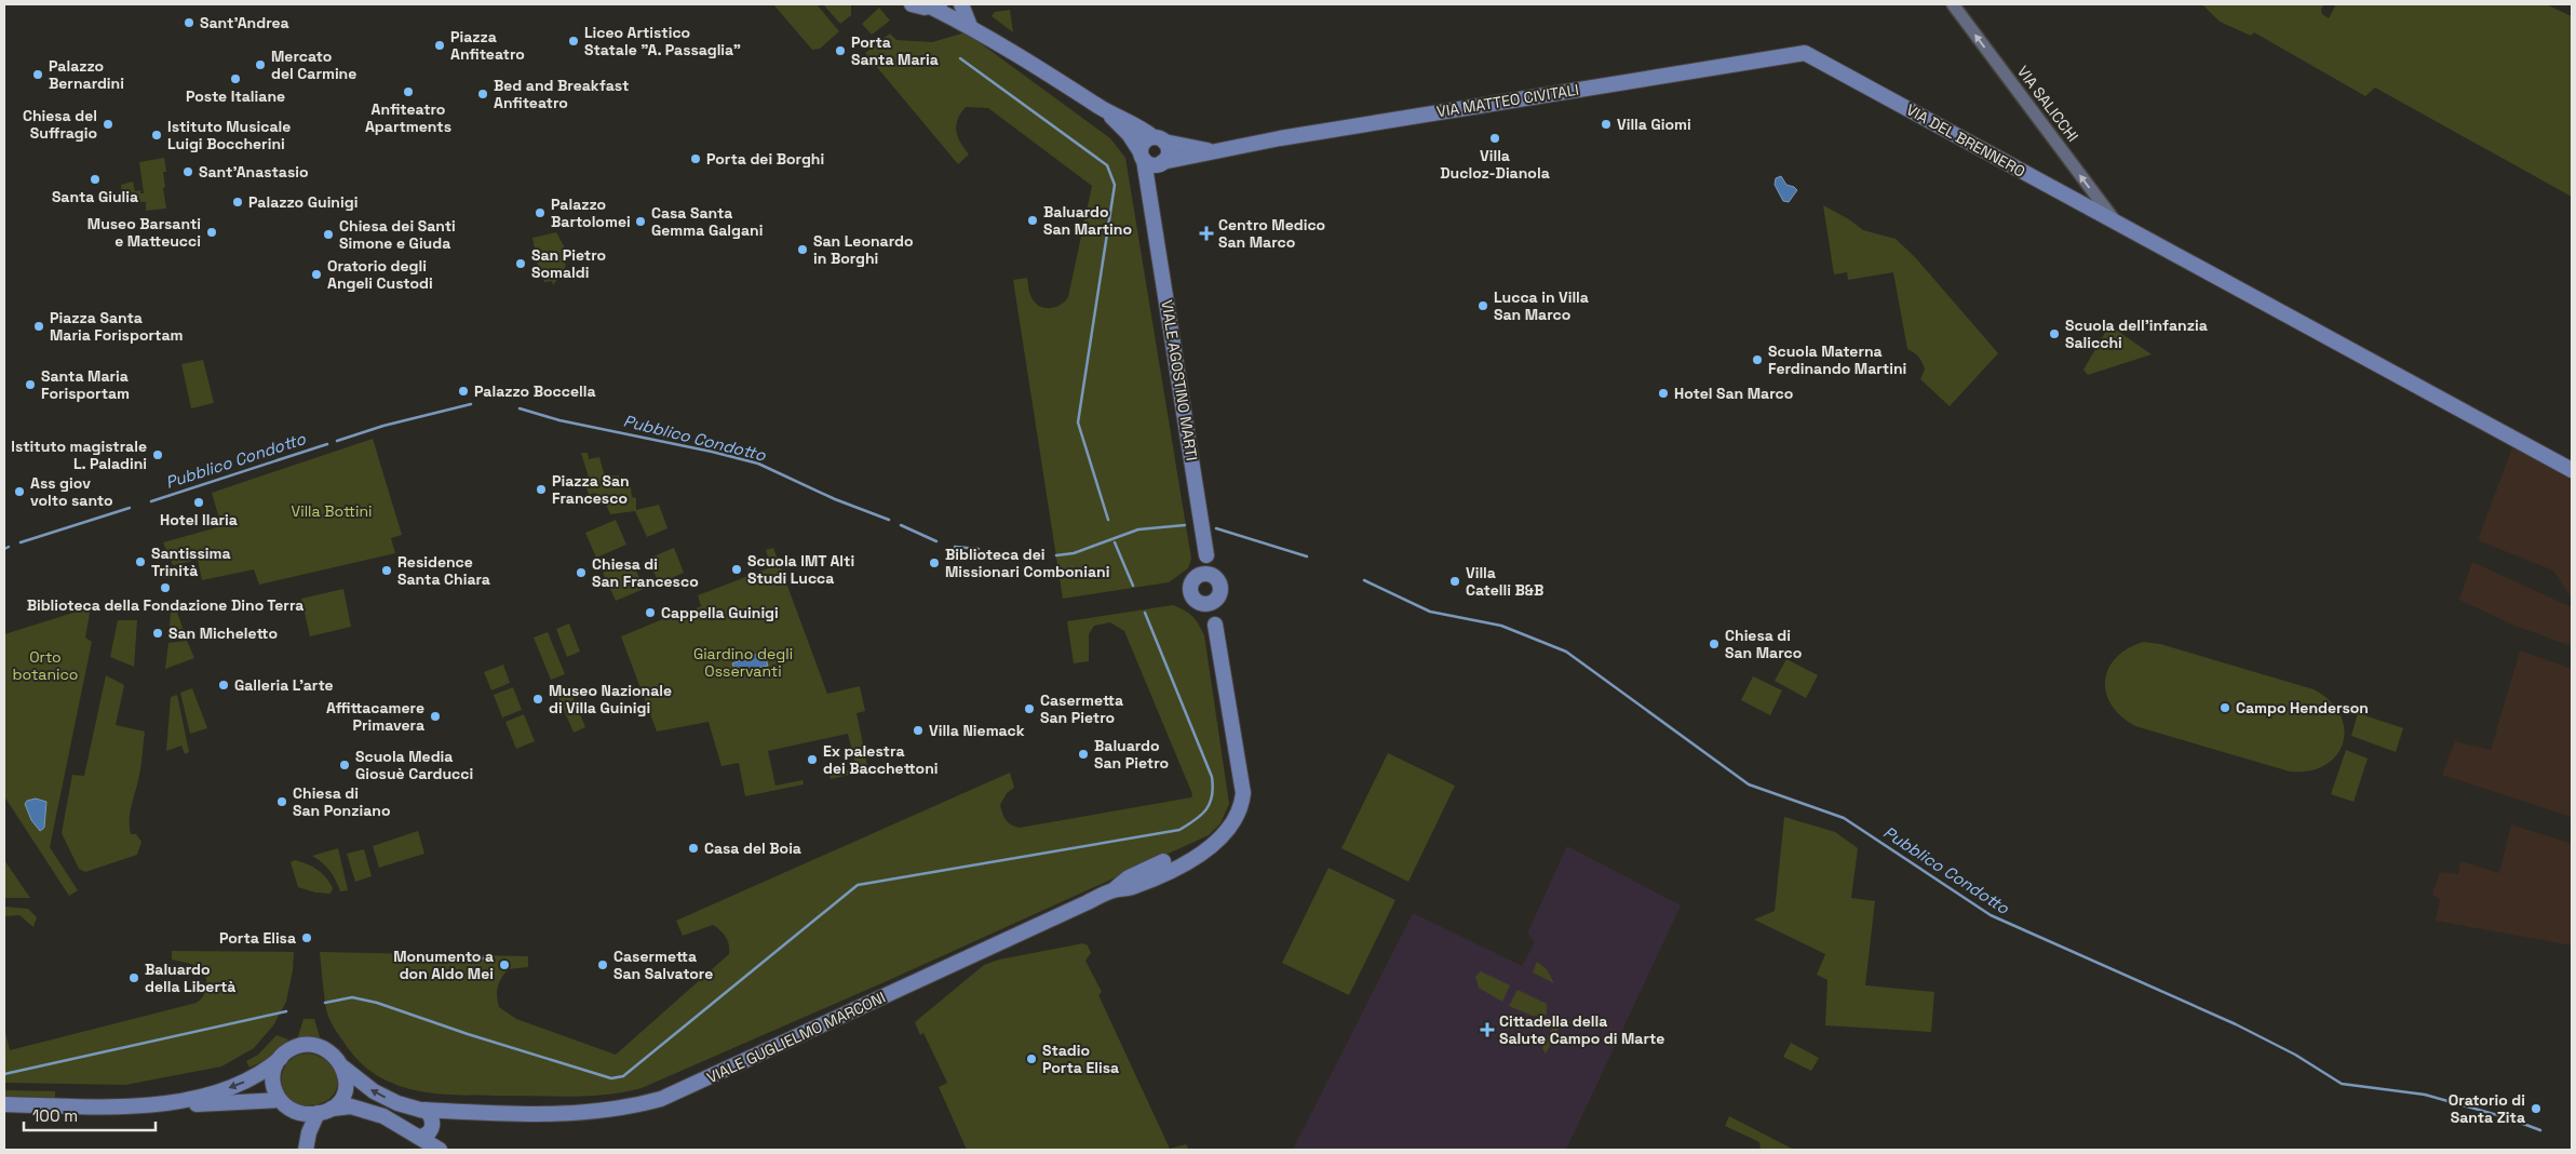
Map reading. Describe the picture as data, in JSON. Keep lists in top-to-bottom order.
{
  "streets": {
    "main road": [
      "VIA MATTEO CIVITALI",
      "VIA SALICCHI",
      "VIA DEL BRENNERO",
      "VIALE AGOSTINO MARTI",
      "VIALE GUGLIELMO MARCONI"
    ]
  },
  "crossings": [
    ["VIA MATTEO CIVITALI", "VIA DEL BRENNERO"],
    ["VIA MATTEO CIVITALI", "VIALE AGOSTINO MARTI"],
    ["VIA SALICCHI", "VIA DEL BRENNERO"]
  ],
  "one_way": ["VIA SALICCHI"],
  "water": ["Pubblico Condotto"],
  "parks": ["Villa Bottini", "Giardino degli Osservanti", "Orto botanico"],
  "places": {
    "other": [
      "Sant'Andrea",
      "Liceo Artistico Statale \"A. Passaglia\"",
      "Piazza Anfiteatro",
      "Porta Santa Maria",
      "Mercato del Carmine",
      "Palazzo Bernardini",
      "Poste Italiane",
      "Anfiteatro Apartments",
      "Bed and Breakfast Anfiteatro",
      "Chiesa del Suffragio",
      "Villa Giomi",
      "Istituto Musicale Luigi Boccherini",
      "Villa Ducloz-Dianola",
      "Porta dei Borghi",
      "Sant'Anastasio",
      "Santa Giulia",
      "Palazzo Guinigi",
      "Palazzo Bartolomei",
      "Baluardo San Martino",
      "Casa Santa Gemma Galgani",
      "Museo Barsanti e Matteucci",
      "Chiesa dei Santi Simone e Giuda",
      "San Leonardo in Borghi",
      "San Pietro Somaldi",
      "Oratorio degli Angeli Custodi",
      "Lucca in Villa San Marco",
      "Piazza Santa Maria Forisportam",
      "Scuola dell'infanzia Salicchi",
      "Scuola Materna Ferdinando Martini",
      "Santa Maria Forisportam",
      "Palazzo Boccella",
      "Hotel San Marco",
      "Istituto magistrale L. Paladini",
      "Piazza San Francesco",
      "Ass giov volto santo",
      "Hotel Ilaria",
      "Santissima Trinità",
      "Biblioteca dei Missionari Comboniani",
      "Scuola IMT Alti Studi Lucca",
      "Residence Santa Chiara",
      "Chiesa di San Francesco",
      "Villa Catelli B&B",
      "Biblioteca della Fondazione Dino Terra",
      "Cappella Guinigi",
      "San Micheletto",
      "Chiesa di San Marco",
      "Galleria L'arte",
      "Museo Nazionale di Villa Guinigi",
      "Campo Henderson",
      "Casermetta San Pietro",
      "Affittacamere Primavera",
      "Villa Niemack",
      "Baluardo San Pietro",
      "Ex palestra dei Bacchettoni",
      "Scuola Media Giosuè Carducci",
      "Chiesa di San Ponziano",
      "Casa del Boia",
      "Porta Elisa",
      "Monumento a don Aldo Mei",
      "Casermetta San Salvatore",
      "Baluardo della Libertà",
      "Stadio Porta Elisa",
      "Oratorio di Santa Zita"
    ],
    "health": ["Centro Medico San Marco", "Cittadella della Salute Campo di Marte"]
  },
  "scale_bar": "100 m"
}
